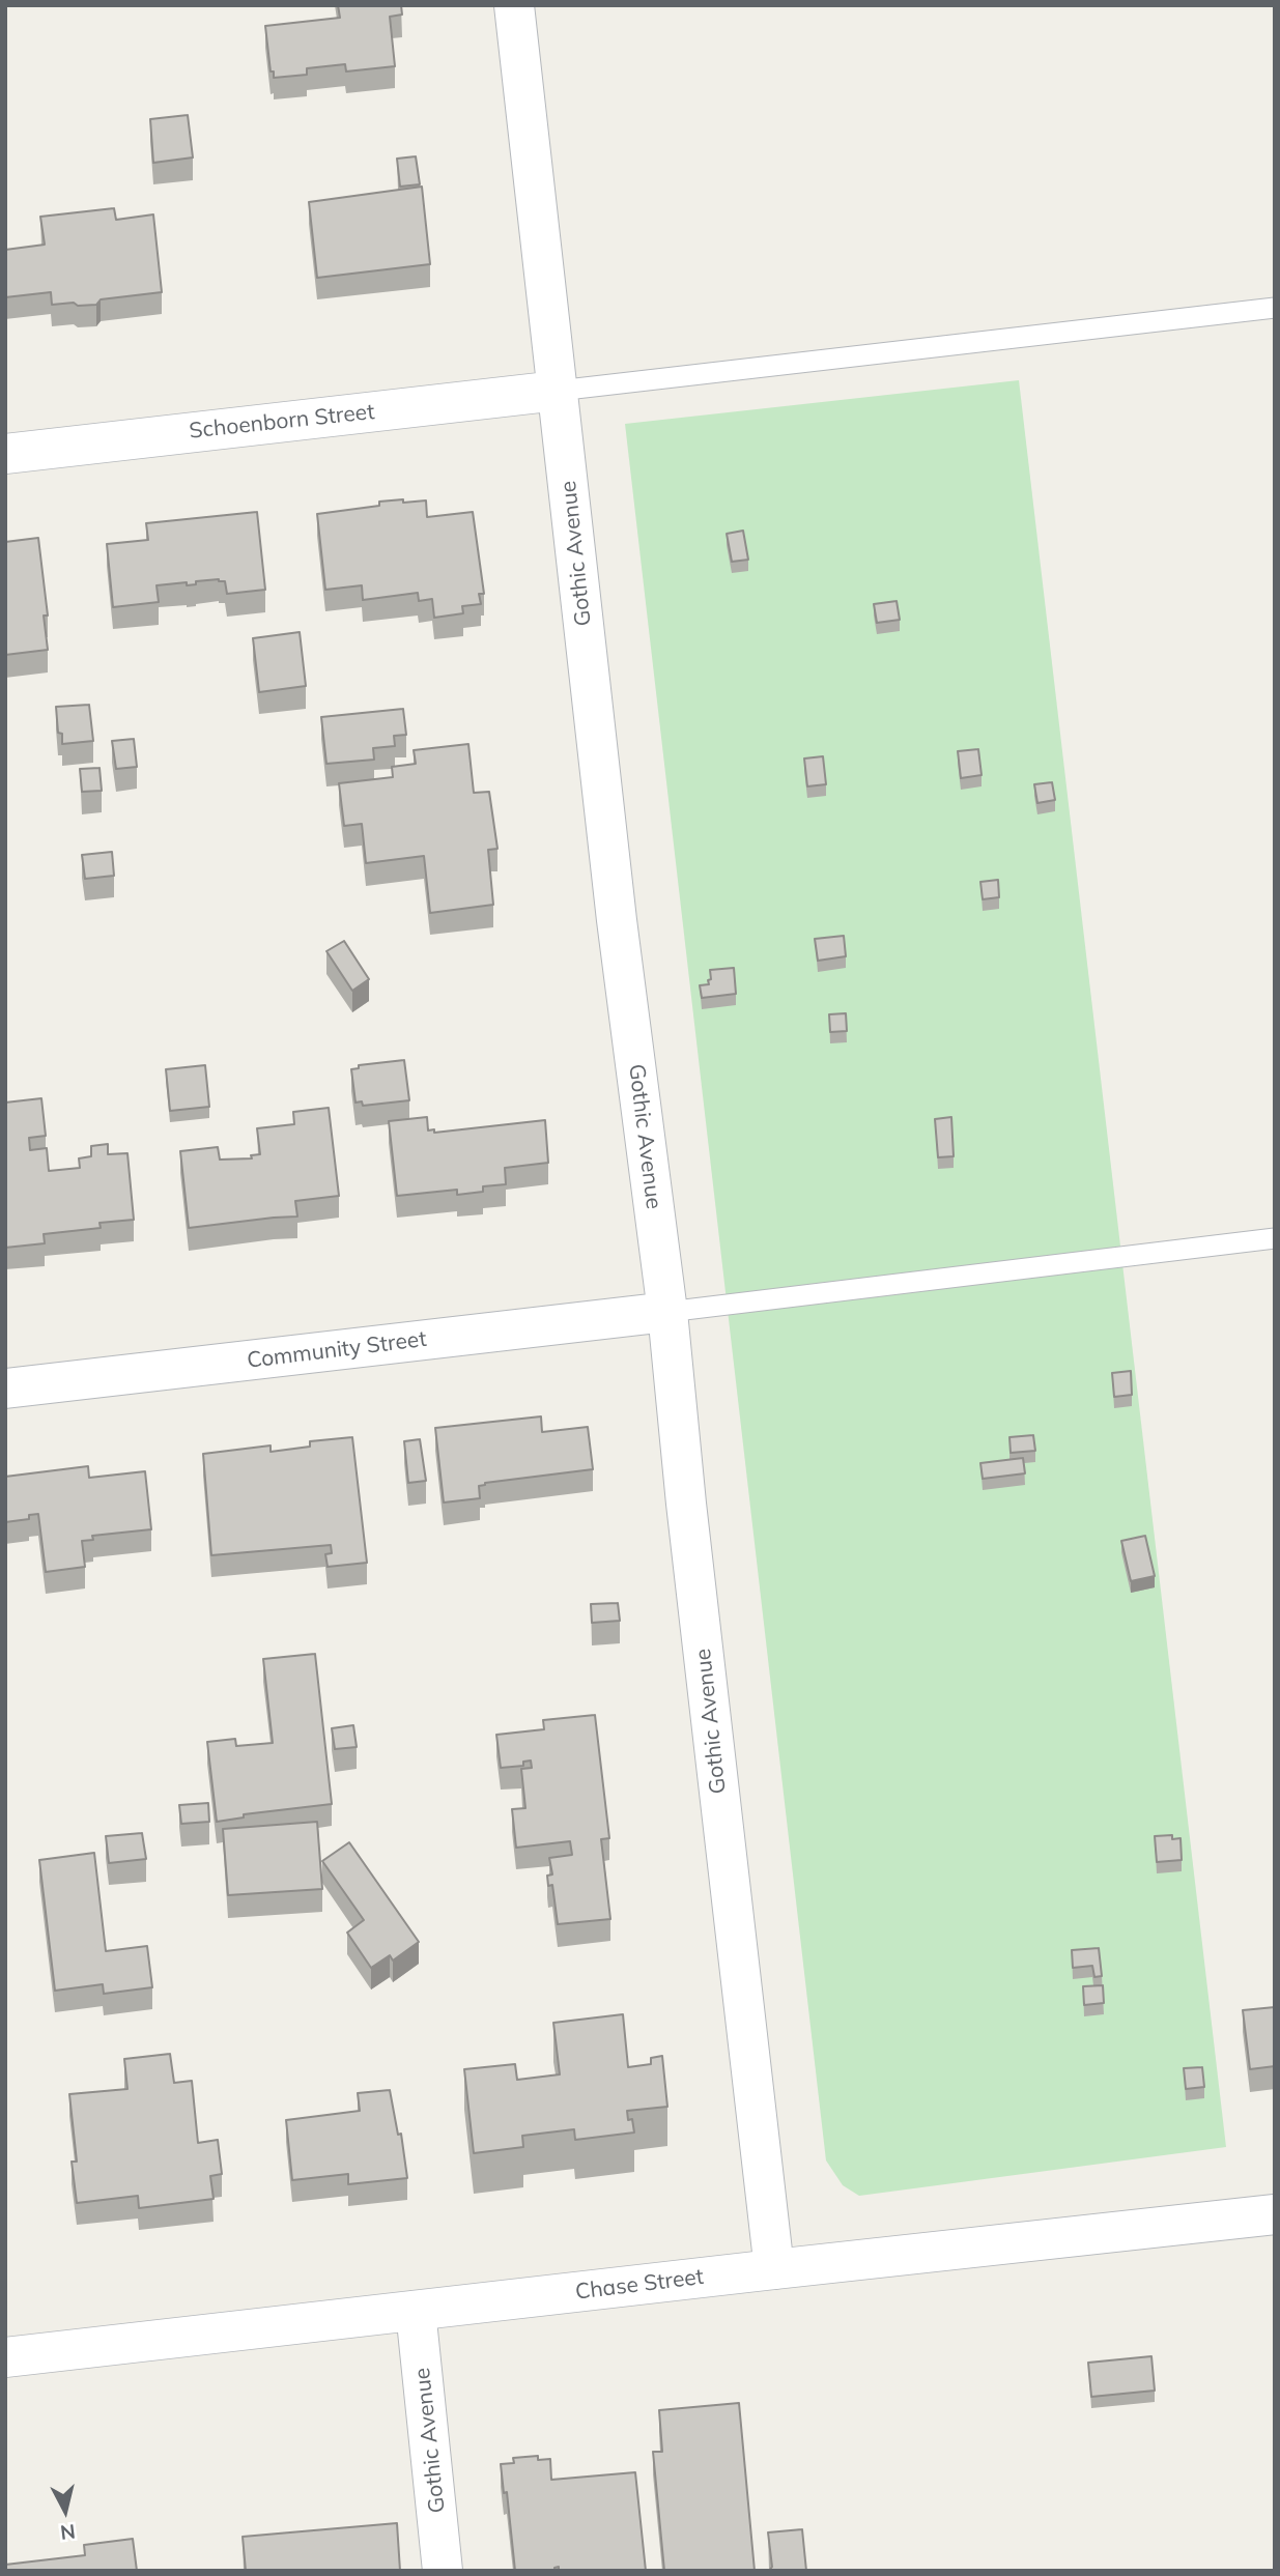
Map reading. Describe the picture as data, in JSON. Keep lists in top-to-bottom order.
{
  "streets": {
    "street": [
      "Schoenborn Street",
      "Gothic Avenue",
      "Community Street",
      "Chase Street"
    ]
  },
  "crossings": [
    ["Schoenborn Street", "Gothic Avenue"],
    ["Gothic Avenue", "Community Street"],
    ["Gothic Avenue", "Chase Street"]
  ],
  "north": "bottom"
}
